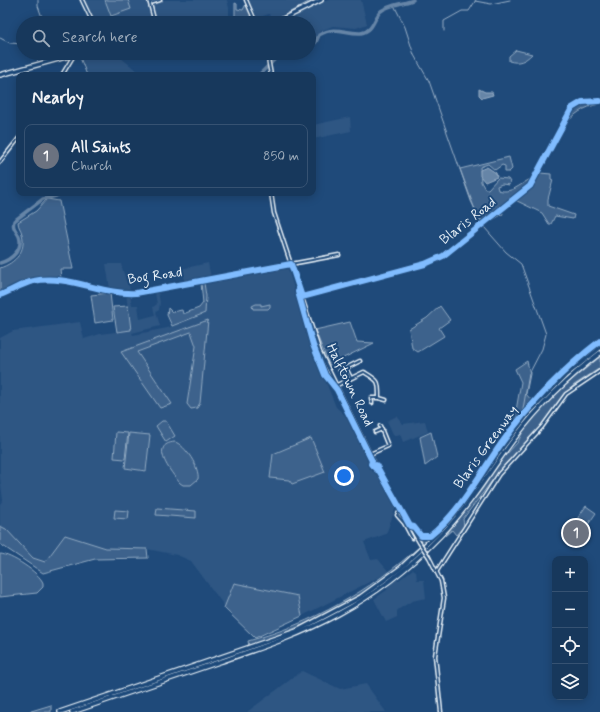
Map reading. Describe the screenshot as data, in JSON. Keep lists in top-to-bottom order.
{
  "streets": {
    "street": ["Blaris Road", "Bog Road", "Halftown Road"],
    "cycle path": ["Blaris Greenway"]
  },
  "crossings": [
    ["Blaris Road", "Halftown Road"],
    ["Bog Road", "Halftown Road"]
  ],
  "page": {
    "search": "Search here",
    "heading": "Nearby",
    "list": [
      {
        "mark": "1",
        "name": "All Saints",
        "note": "Church",
        "value": "850 m"
      }
    ],
    "pins": "1",
    "map_buttons": ["+", "−"]
  }
}
